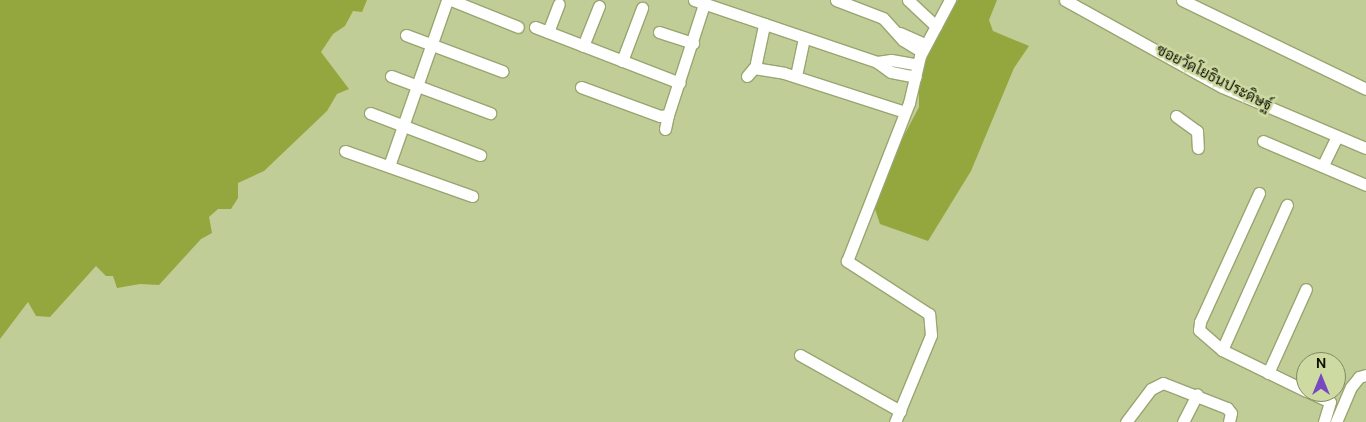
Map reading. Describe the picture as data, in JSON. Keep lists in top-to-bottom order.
{
  "streets": {
    "street": ["ซอยวัดโยธินประดิษฐ์"]
  },
  "north": "top"
}
